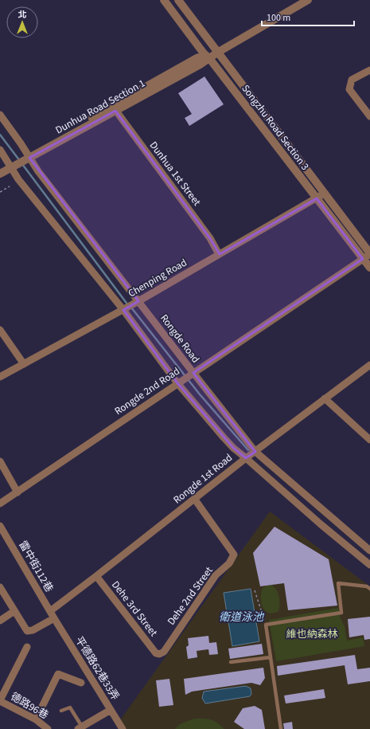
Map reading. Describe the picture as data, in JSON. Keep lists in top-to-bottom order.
{
  "streets": {
    "street": [
      "Dunhua Road Section 1",
      "Songzhu Road Section 3",
      "Dunhua 1st Street",
      "Chenping Road",
      "Rongde Road",
      "Rongde 2nd Road",
      "Rongde 1st Road",
      "雷中街112巷",
      "Dehe 2nd Street",
      "Dehe 3rd Street",
      "平德路62巷33弄",
      "德路96巷"
    ]
  },
  "crossings": [
    ["Dunhua Road Section 1", "Songzhu Road Section 3"],
    ["Dunhua Road Section 1", "Dunhua 1st Street"],
    ["Dunhua Road Section 1", "Rongde Road"],
    ["Songzhu Road Section 3", "Chenping Road"],
    ["Songzhu Road Section 3", "Rongde 2nd Road"],
    ["Dunhua 1st Street", "Chenping Road"],
    ["Chenping Road", "Rongde Road"],
    ["Rongde Road", "Rongde 2nd Road"],
    ["Rongde Road", "Rongde 1st Road"],
    ["Rongde 1st Road", "雷中街112巷"],
    ["Rongde 1st Road", "Dehe 2nd Street"],
    ["Rongde 1st Road", "Dehe 3rd Street"],
    ["雷中街112巷", "平德路62巷33弄"],
    ["Dehe 2nd Street", "Dehe 3rd Street"]
  ],
  "water": ["衛道泳池"],
  "parks": ["維也納森林"],
  "scale_bar": "100 m",
  "north": "top"
}
